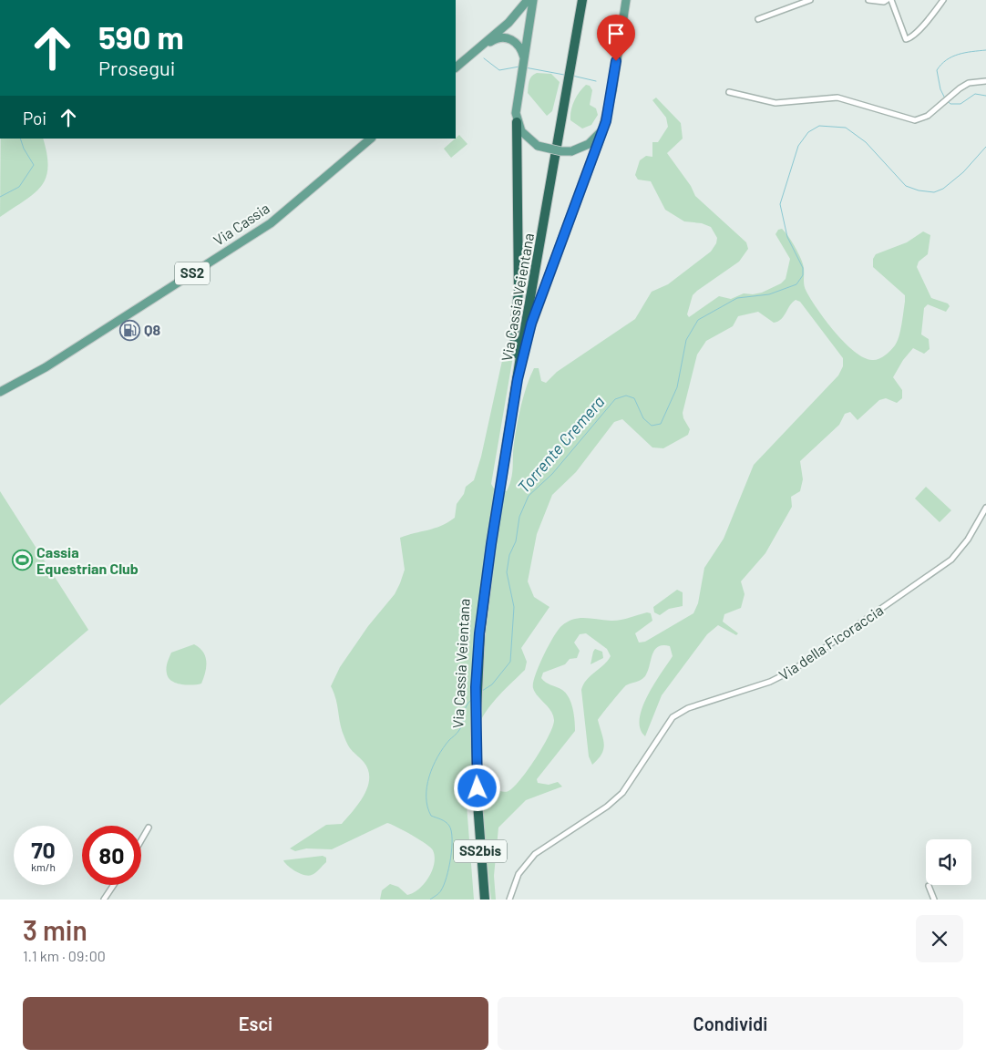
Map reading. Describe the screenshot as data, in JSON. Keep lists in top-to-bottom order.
{
  "streets": {
    "highway": ["Via Cassia Veientana", "SS2bis"],
    "main road": ["Via Cassia", "SS2"],
    "street": ["Via della Ficoraccia"]
  },
  "water": ["Torrente Cremera"],
  "places": {
    "fuel station": ["Q8"],
    "sports": ["Cassia Equestrian Club"]
  },
  "page": {
    "turn": ["590 m", "Prosegui"],
    "then": "Poi",
    "speed": "70 km/h",
    "limit": "80",
    "heading": ["3 min", "1.1 km · 09:00"],
    "buttons": ["Esci", "Condividi"]
  }
}
